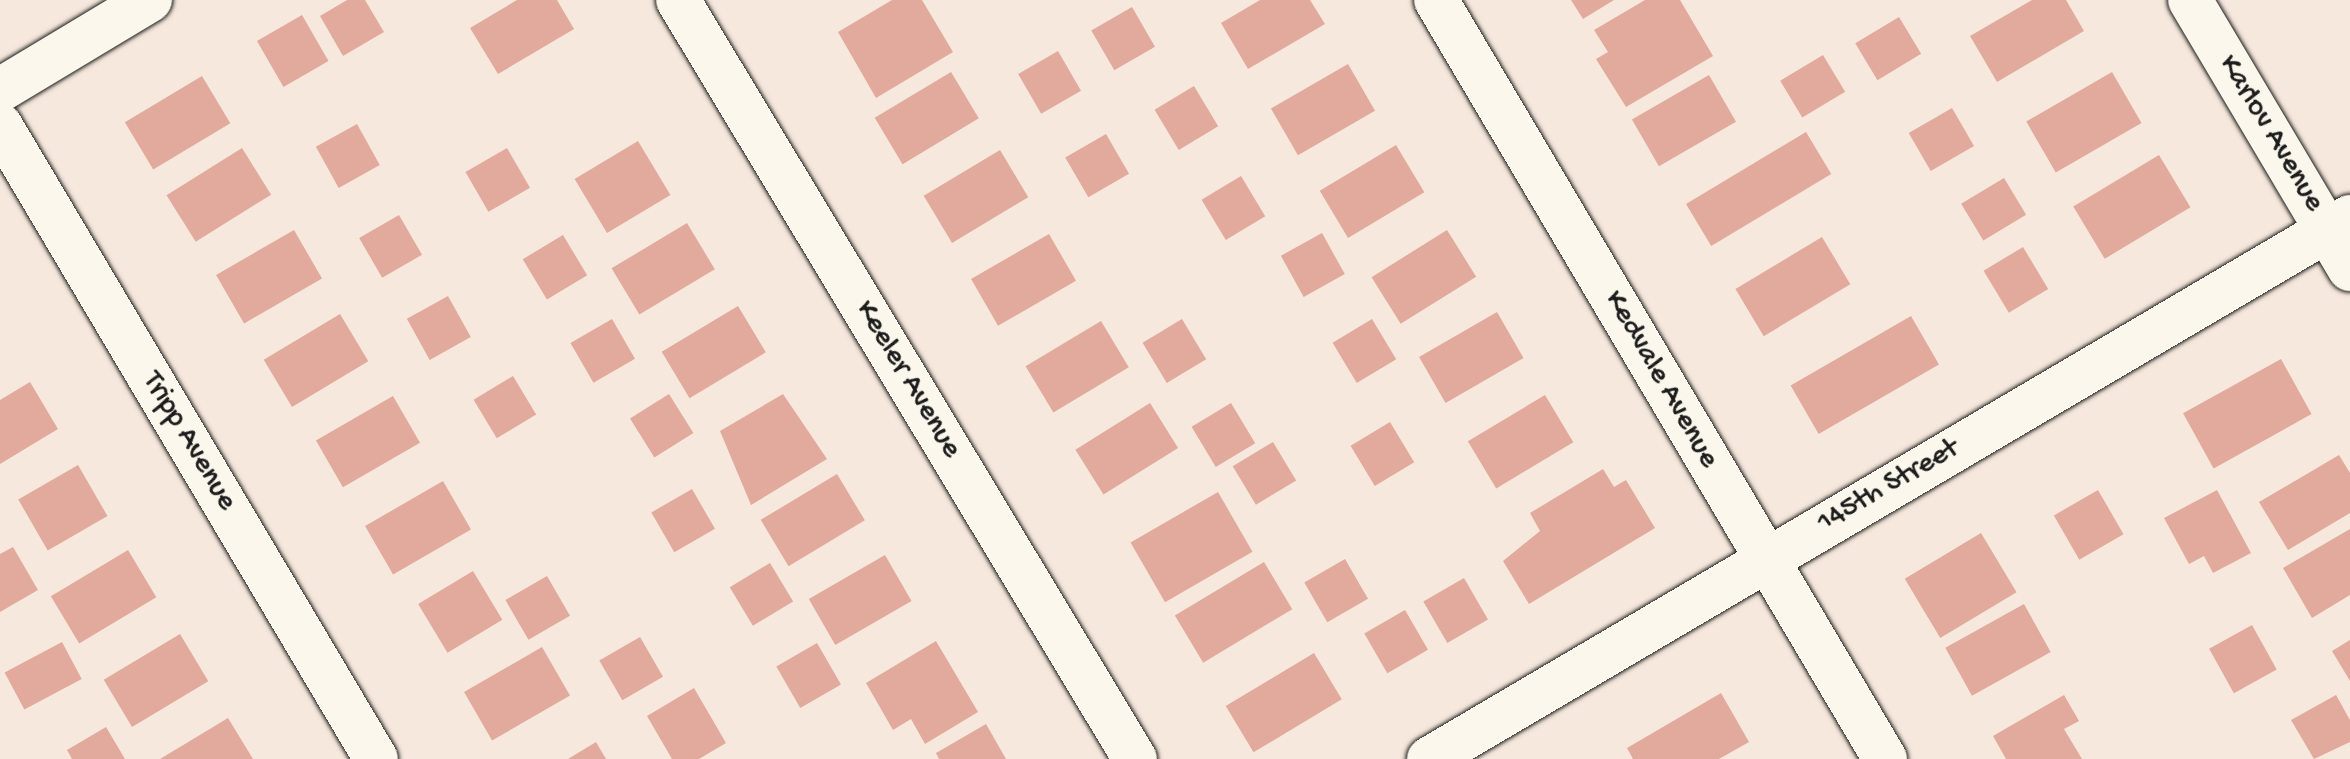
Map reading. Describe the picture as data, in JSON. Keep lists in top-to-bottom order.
{
  "streets": {
    "street": [
      "Karlov Avenue",
      "Keeler Avenue",
      "Kedvale Avenue",
      "Tripp Avenue",
      "145th Street"
    ]
  },
  "crossings": [
    ["Karlov Avenue", "145th Street"],
    ["Kedvale Avenue", "145th Street"]
  ]
}
